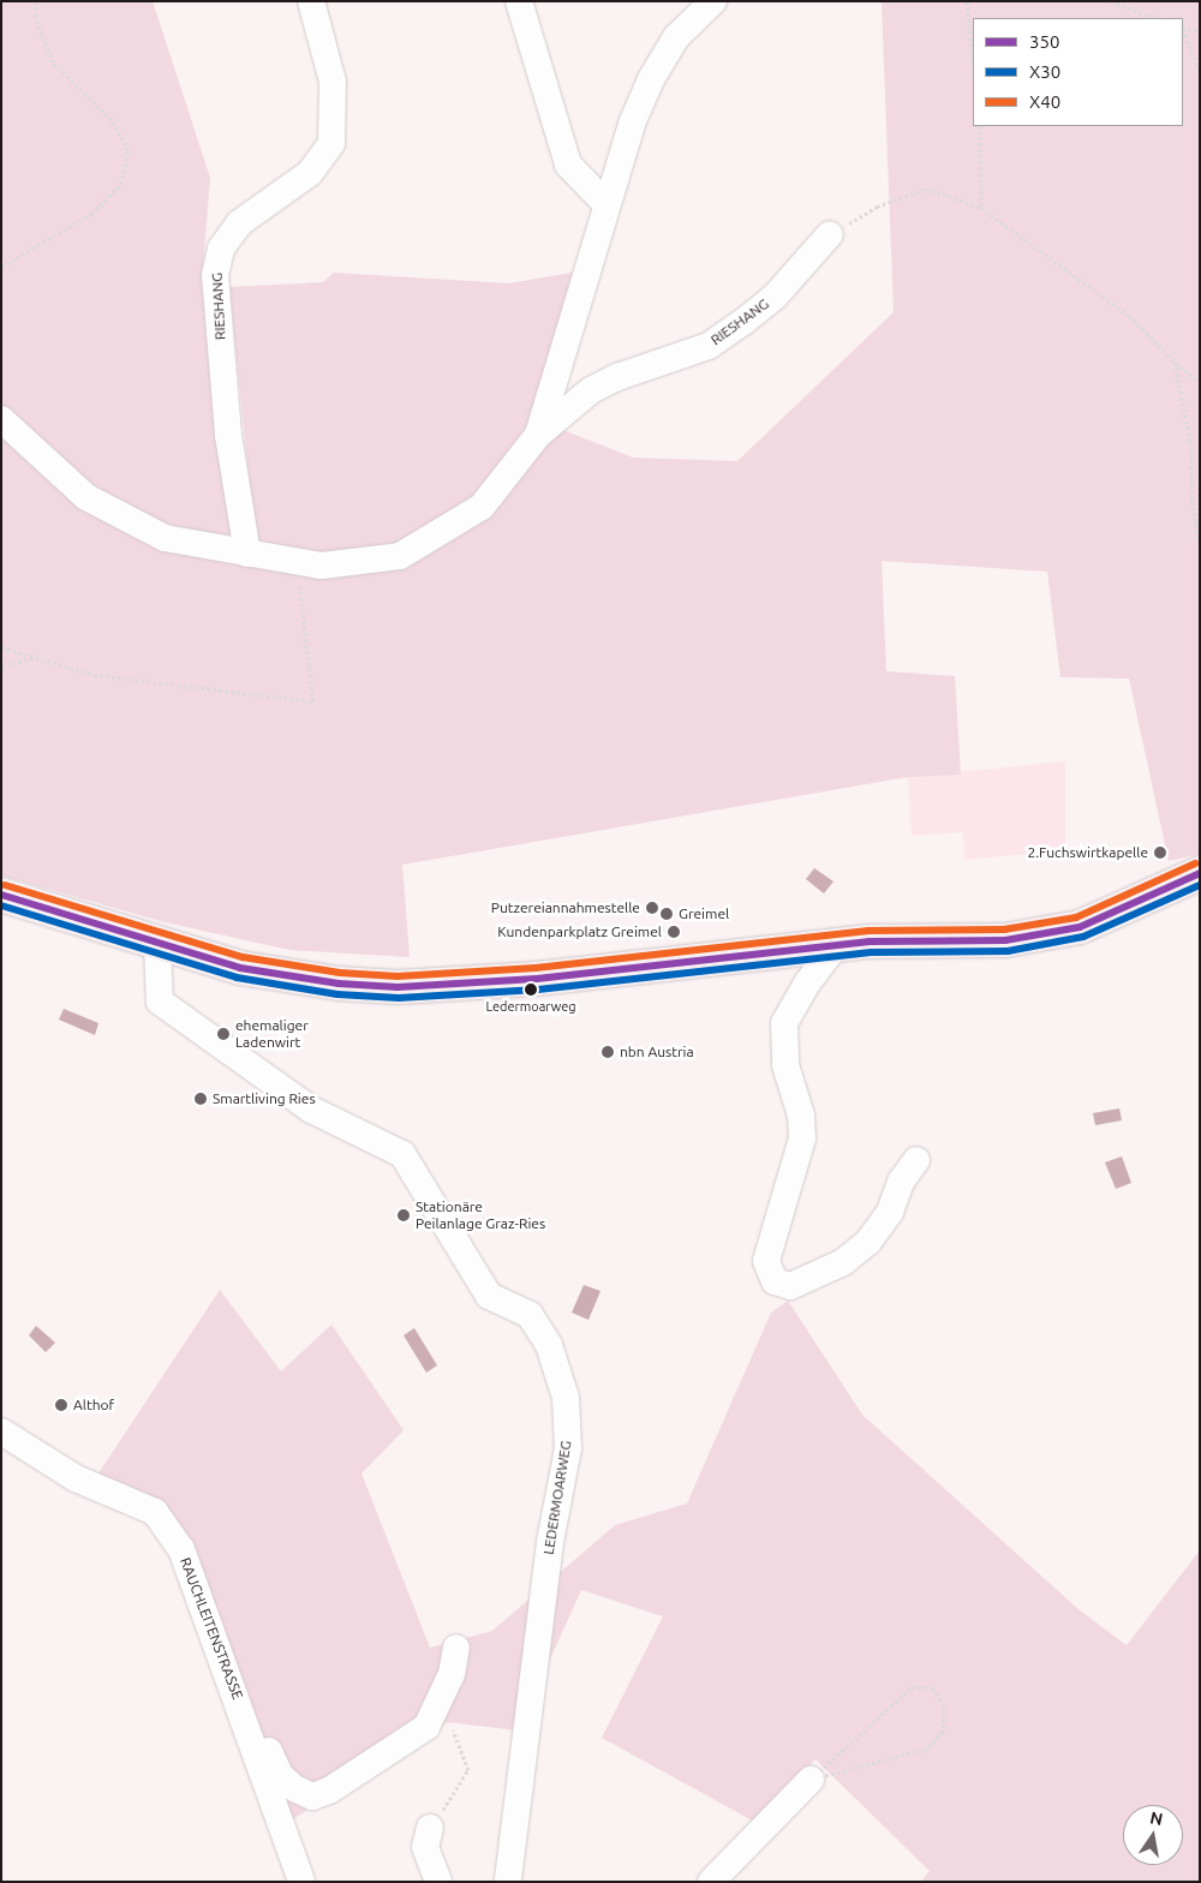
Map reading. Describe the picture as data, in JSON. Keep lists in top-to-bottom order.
{
  "streets": {
    "street": ["RIESHANG", "LEDERMOARWEG", "RAUCHLEITENSTRASSE"]
  },
  "places": [
    "2.Fuchswirtkapelle",
    "Putzereiannahmestelle",
    "Greimel",
    "Kundenparkplatz Greimel",
    "Ledermoarweg",
    "ehemaliger Ladenwirt",
    "nbn Austria",
    "Smartliving Ries",
    "Stationäre Peilanlage Graz-Ries",
    "Althof"
  ],
  "lines": ["transit line X40", "transit line 350", "transit line X30"],
  "legend": ["350", "X30", "X40"],
  "north": "top"
}
